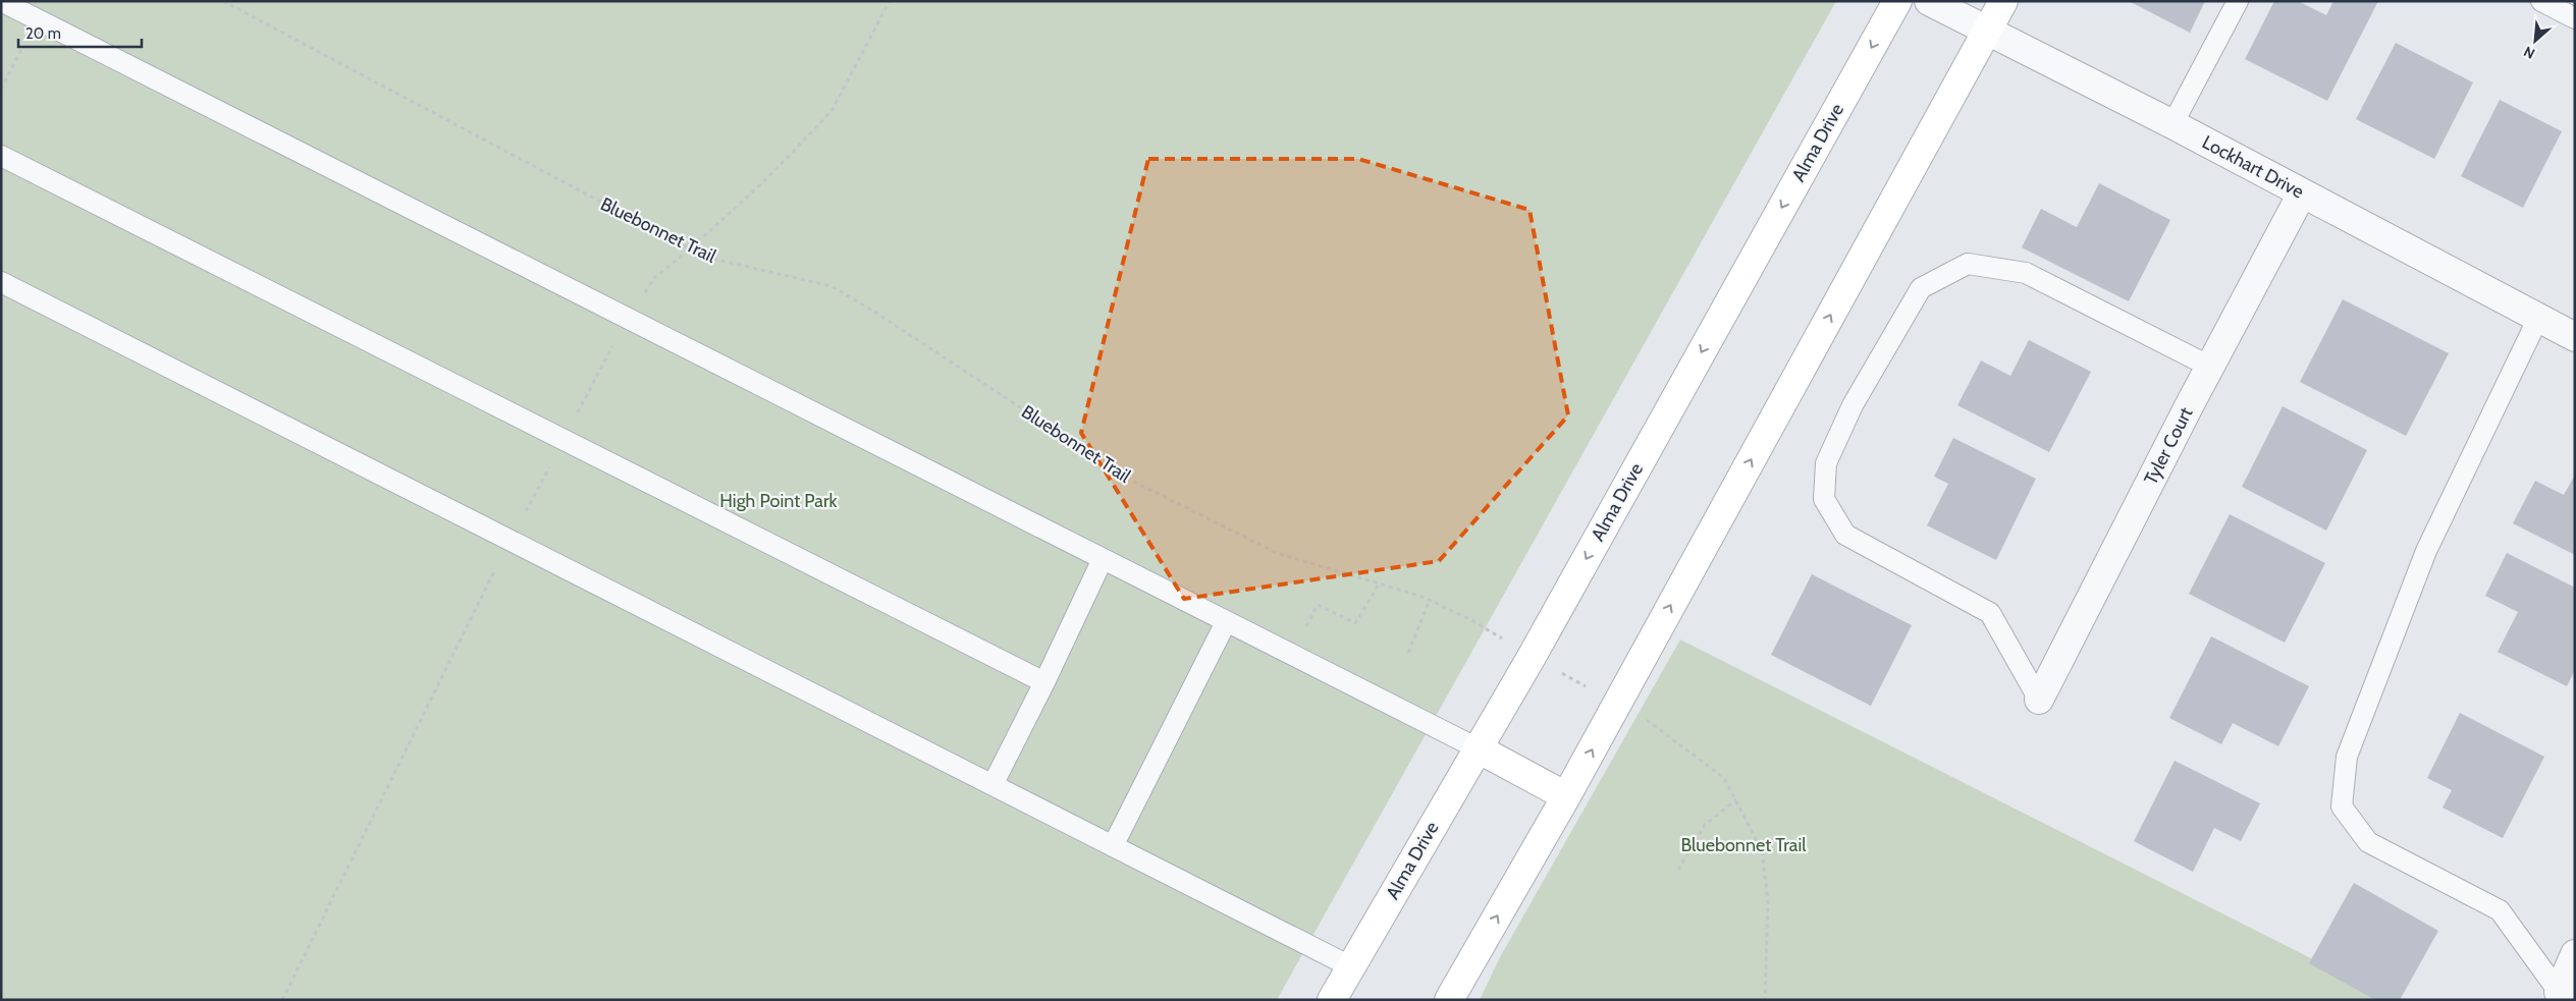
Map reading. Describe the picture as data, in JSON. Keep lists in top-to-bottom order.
{
  "streets": {
    "main road": ["Alma Drive"],
    "street": ["Lockhart Drive", "Tyler Court"],
    "path": ["Bluebonnet Trail"]
  },
  "crossings": [
    ["Alma Drive", "Bluebonnet Trail"],
    ["Lockhart Drive", "Tyler Court"]
  ],
  "parks": ["High Point Park", "Bluebonnet Trail"],
  "scale_bar": "20 m",
  "north": "bottom left"
}
